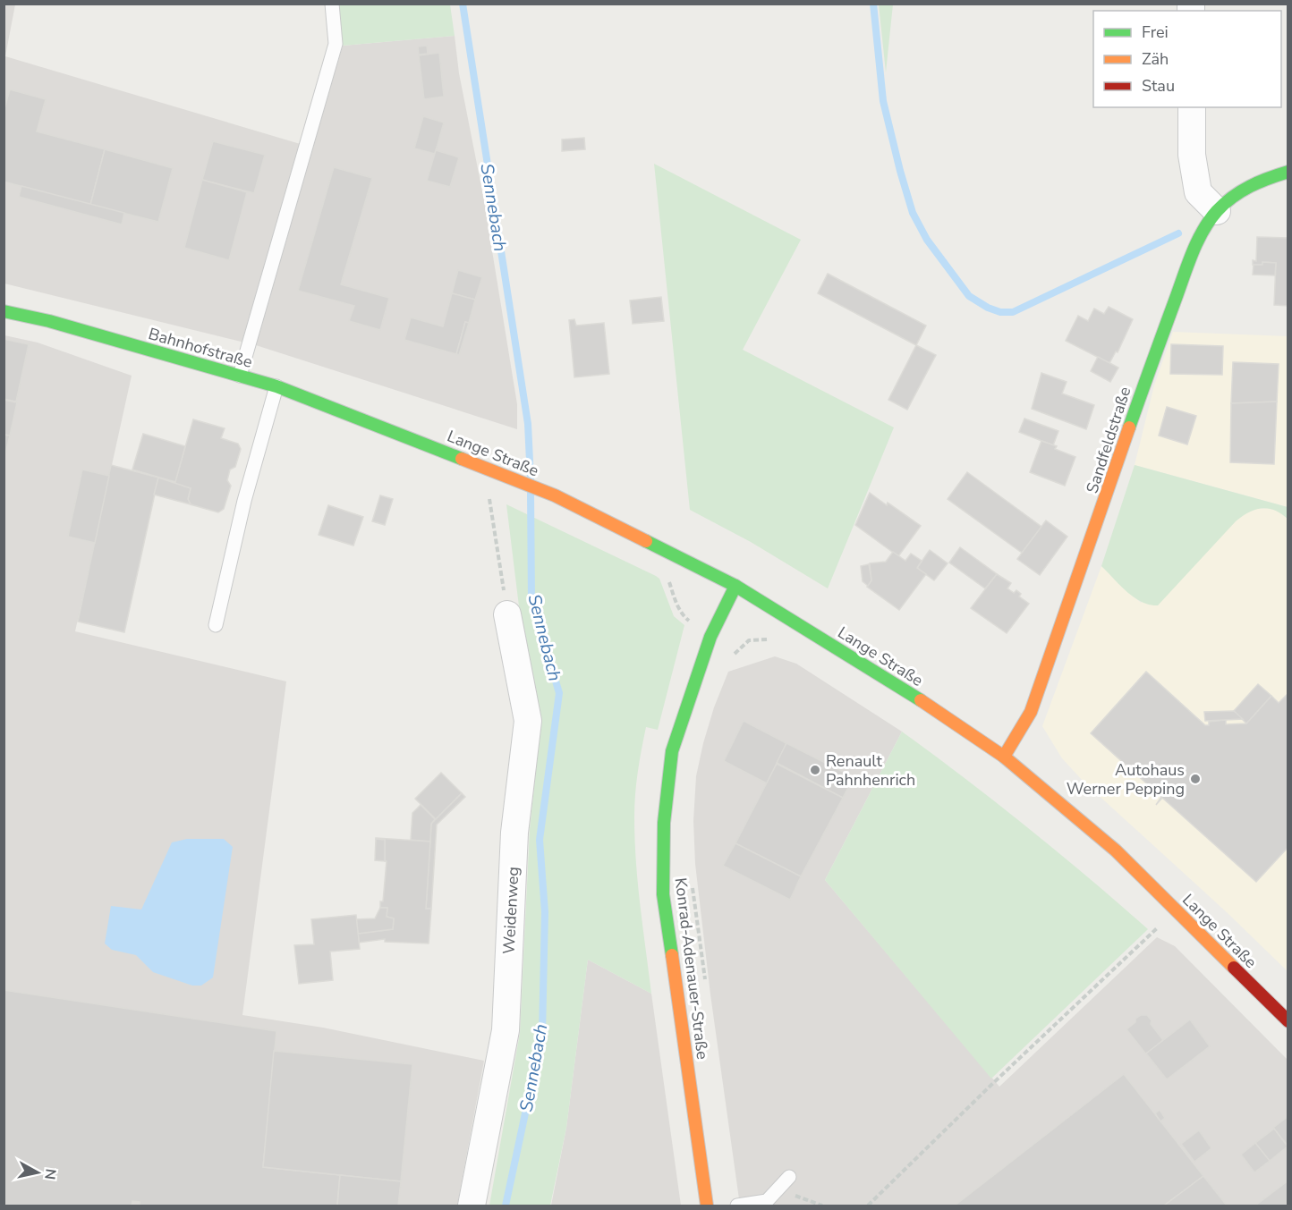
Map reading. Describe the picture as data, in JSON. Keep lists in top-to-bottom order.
{
  "streets": {
    "main road": [
      "Bahnhofstraße",
      "Sandfeldstraße",
      "Lange Straße",
      "Konrad-Adenauer-Straße"
    ],
    "street": ["Weidenweg"]
  },
  "crossings": [
    ["Bahnhofstraße", "Lange Straße"],
    ["Sandfeldstraße", "Lange Straße"],
    ["Lange Straße", "Konrad-Adenauer-Straße"]
  ],
  "water": ["Sennebach"],
  "places": ["Renault Pahnhenrich", "Autohaus Werner Pepping"],
  "legend": ["Frei", "Zäh", "Stau"],
  "north": "right"
}
